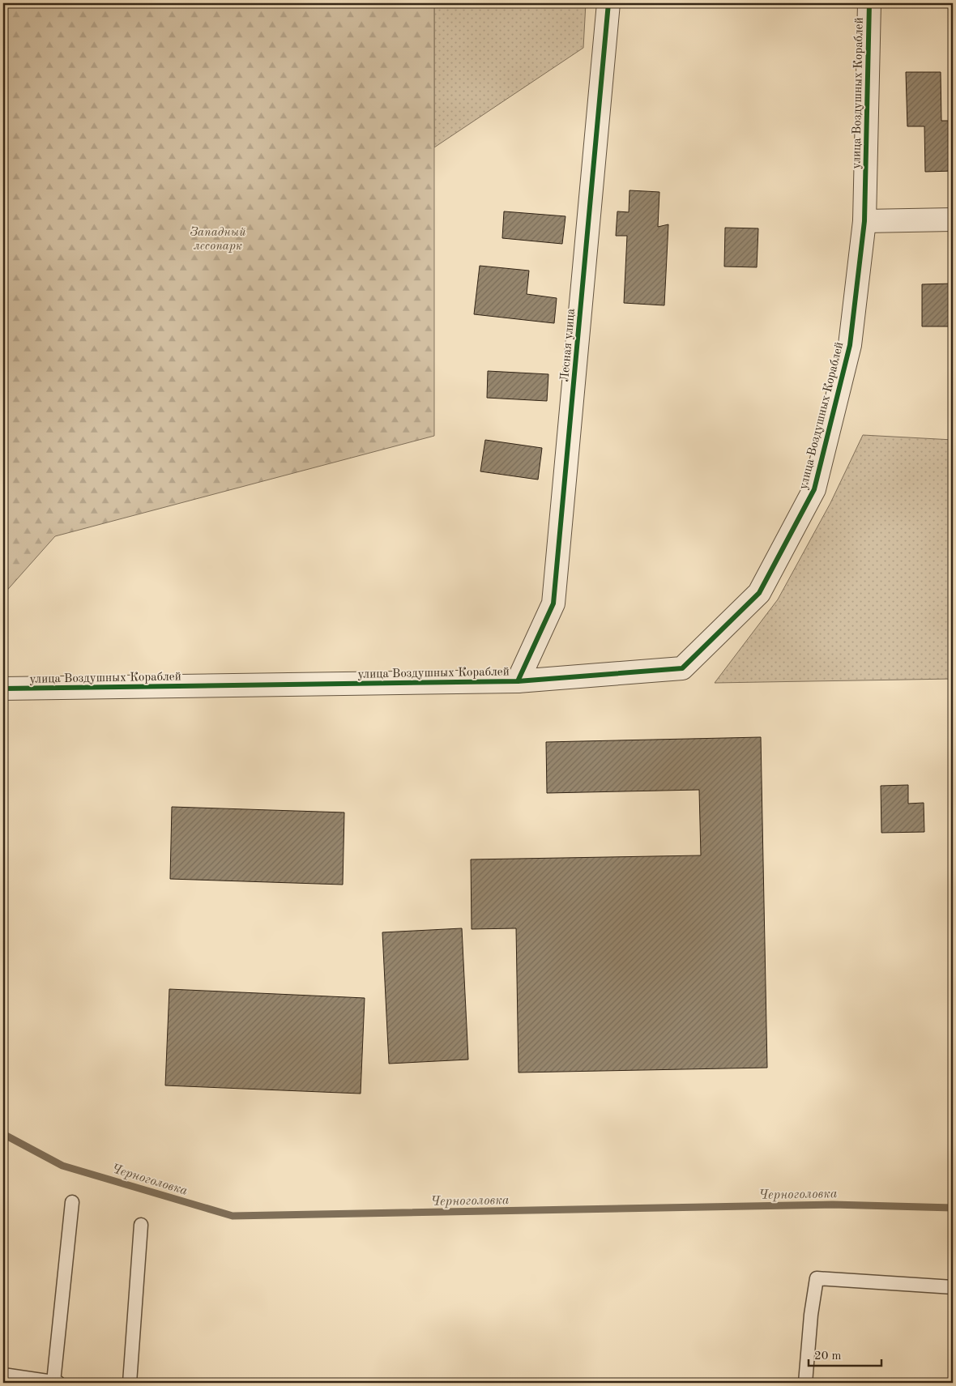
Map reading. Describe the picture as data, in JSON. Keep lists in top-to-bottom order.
{
  "streets": {
    "street": ["улица Воздушных Кораблей", "Лесная улица"]
  },
  "crossings": [
    ["улица Воздушных Кораблей", "Лесная улица"]
  ],
  "water": ["Черноголовка"],
  "parks": ["Западный лесопарк"],
  "scale_bar": "20 m"
}
